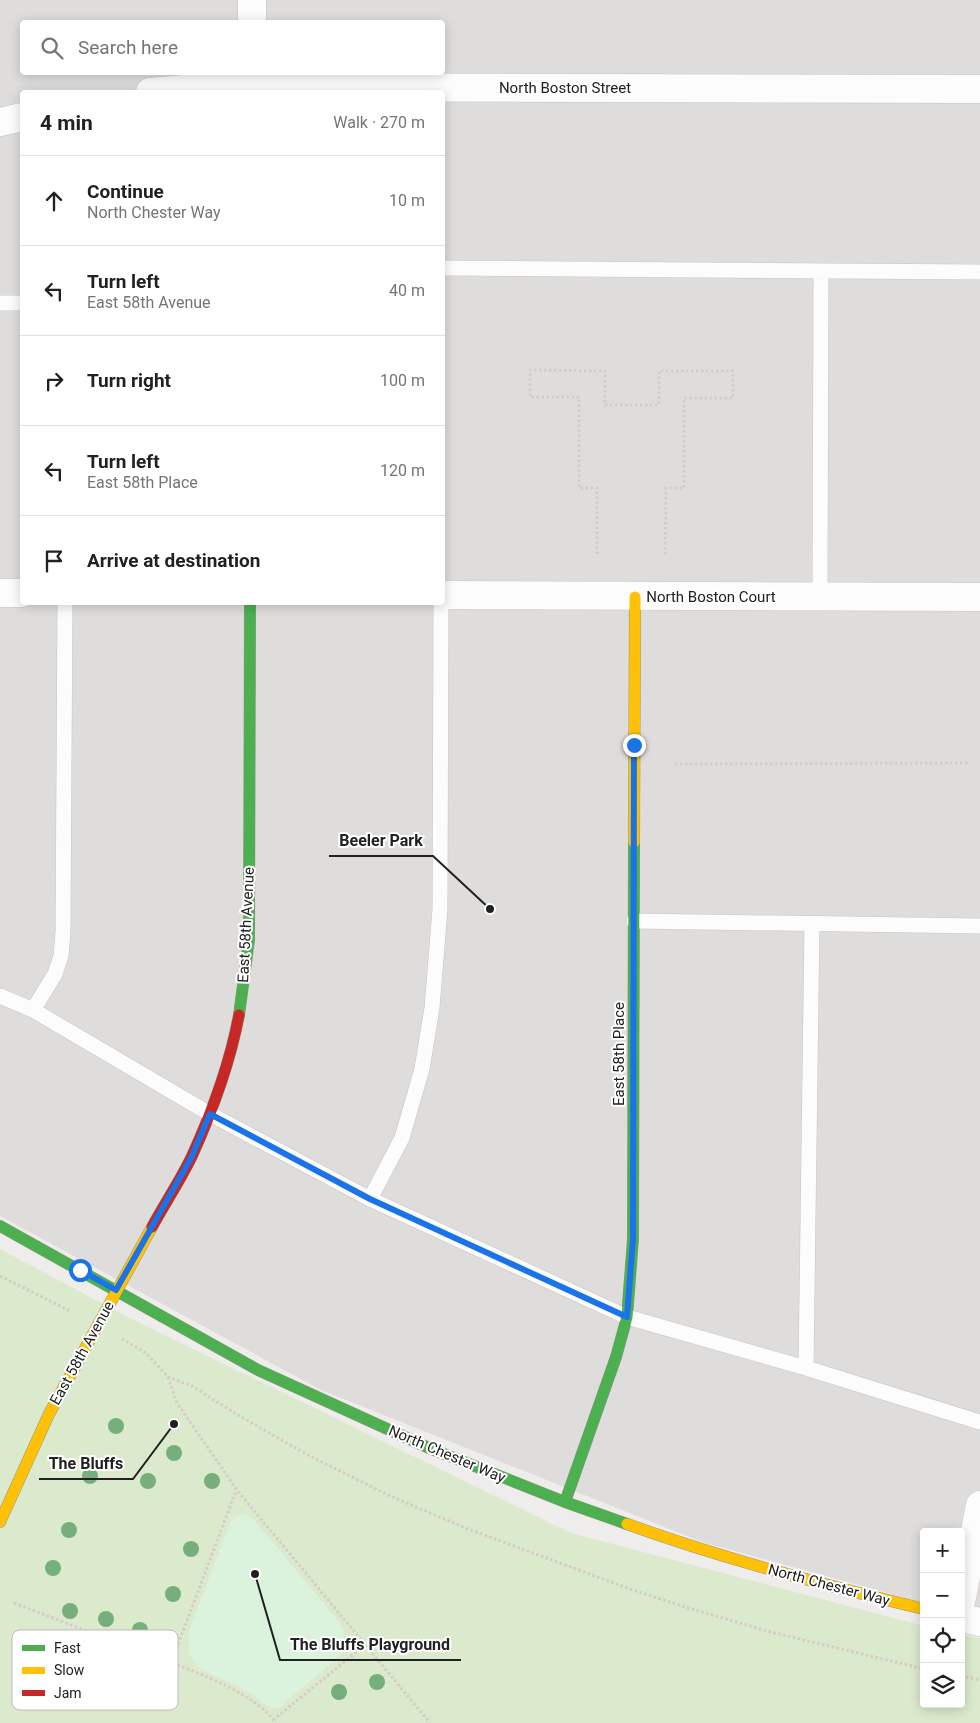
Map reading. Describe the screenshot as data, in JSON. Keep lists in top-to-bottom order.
{
  "streets": {
    "street": [
      "North Boston Street",
      "North Boston Court",
      "East 58th Avenue",
      "East 58th Place",
      "North Chester Way"
    ]
  },
  "crossings": [
    ["North Boston Court", "East 58th Place"],
    ["East 58th Avenue", "North Chester Way"],
    ["East 58th Place", "North Chester Way"]
  ],
  "places": ["Beeler Park", "The Bluffs", "The Bluffs Playground"],
  "legend": ["Fast", "Slow", "Jam"],
  "page": {
    "search": "Search here",
    "heading": ["4 min", "Walk · 270 m"],
    "list": [
      ["Continue", "North Chester Way", "10 m"],
      ["Turn left", "East 58th Avenue", "40 m"],
      ["Turn right", "100 m"],
      ["Turn left", "East 58th Place", "120 m"],
      "Arrive at destination"
    ],
    "map_buttons": ["+", "−"]
  }
}
